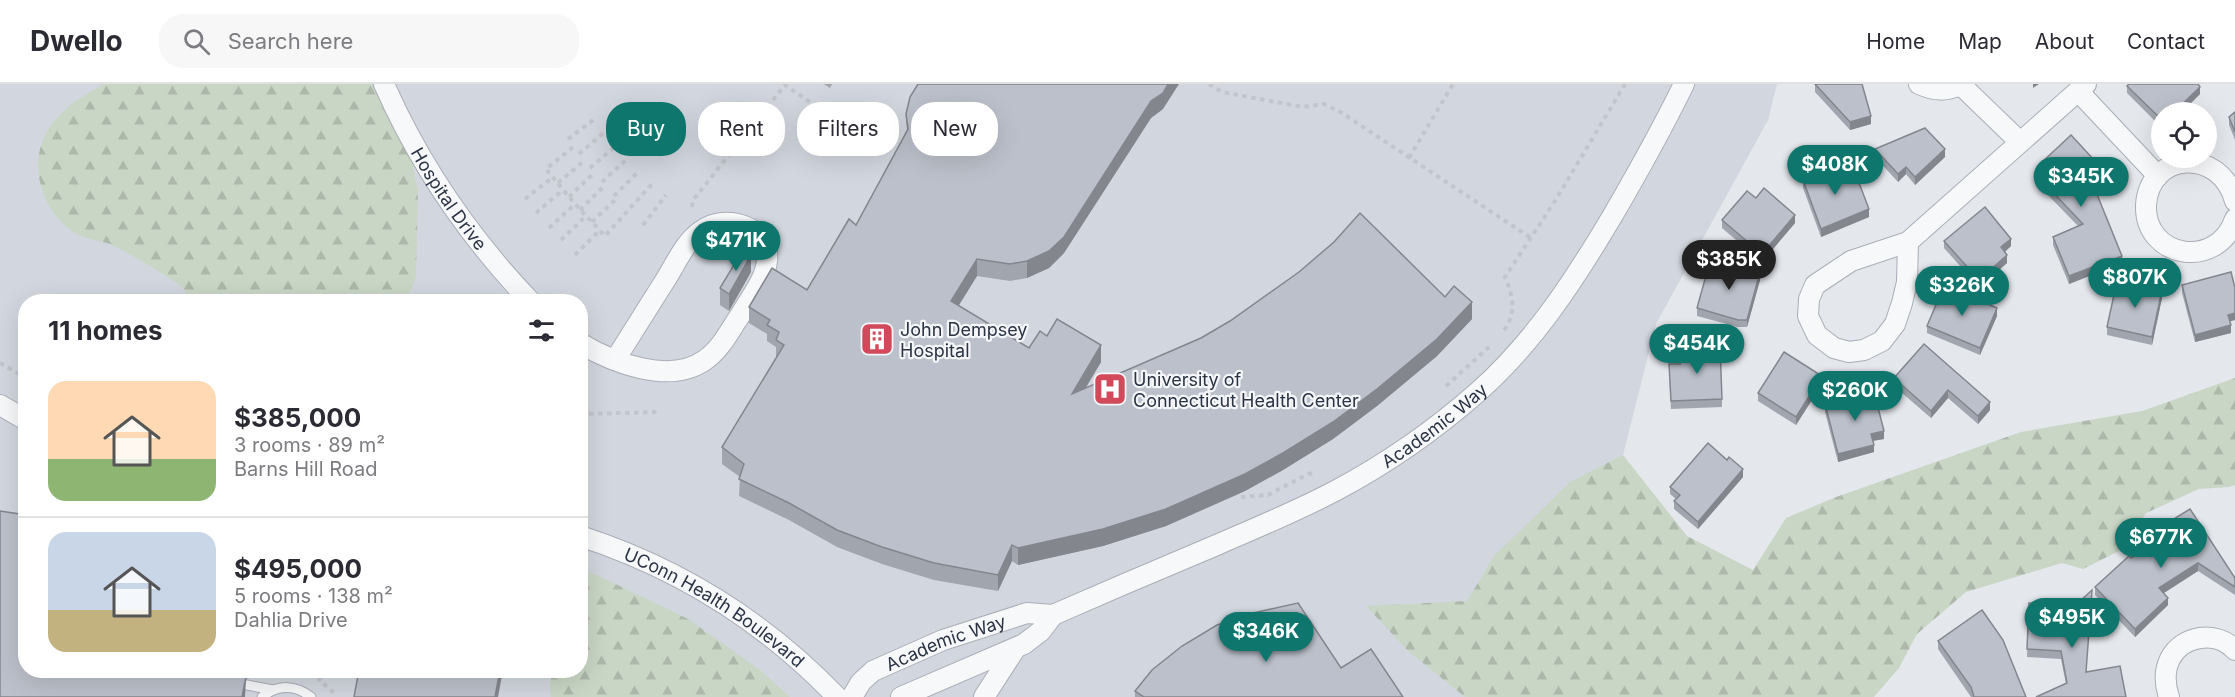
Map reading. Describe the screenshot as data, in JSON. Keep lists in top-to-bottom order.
{
  "streets": {
    "street": ["Hospital Drive", "Academic Way", "UConn Health Boulevard"]
  },
  "places": {
    "building": ["John Dempsey Hospital"],
    "hospital": ["University of Connecticut Health Center"]
  },
  "page": {
    "header": "Dwello",
    "search": "Search here",
    "nav": [
      "Home",
      "Map",
      "About",
      "Contact"
    ],
    "chip": [
      "Buy",
      "Rent",
      "Filters",
      "New"
    ],
    "price": [
      "$408K",
      "$345K",
      "$471K",
      "$385K",
      "$807K",
      "$326K",
      "$454K",
      "$260K",
      "$677K",
      "$495K",
      "$346K"
    ],
    "heading": "11 homes",
    "list": [
      {
        "name": "$385,000",
        "note": "3 rooms · 89 m² · Barns Hill Road"
      },
      {
        "name": "$495,000",
        "note": "5 rooms · 138 m² · Dahlia Drive"
      }
    ]
  }
}
